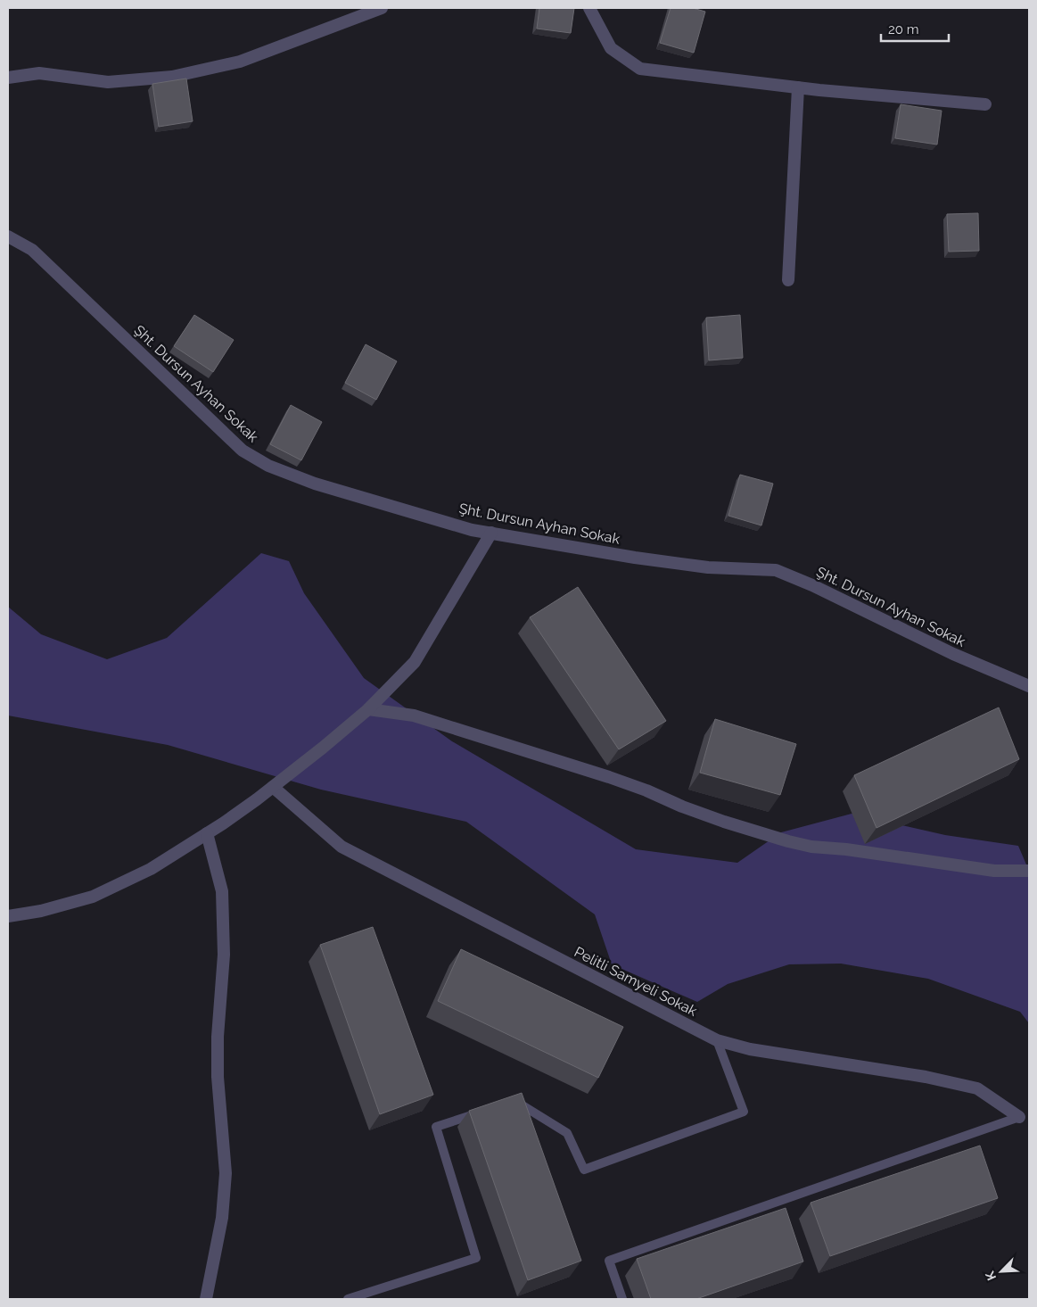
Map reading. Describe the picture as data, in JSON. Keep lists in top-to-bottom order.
{
  "streets": {
    "street": ["Şht. Dursun Ayhan Sokak", "Pelitli Samyeli Sokak"]
  },
  "scale_bar": "20 m",
  "north": "bottom left"
}
